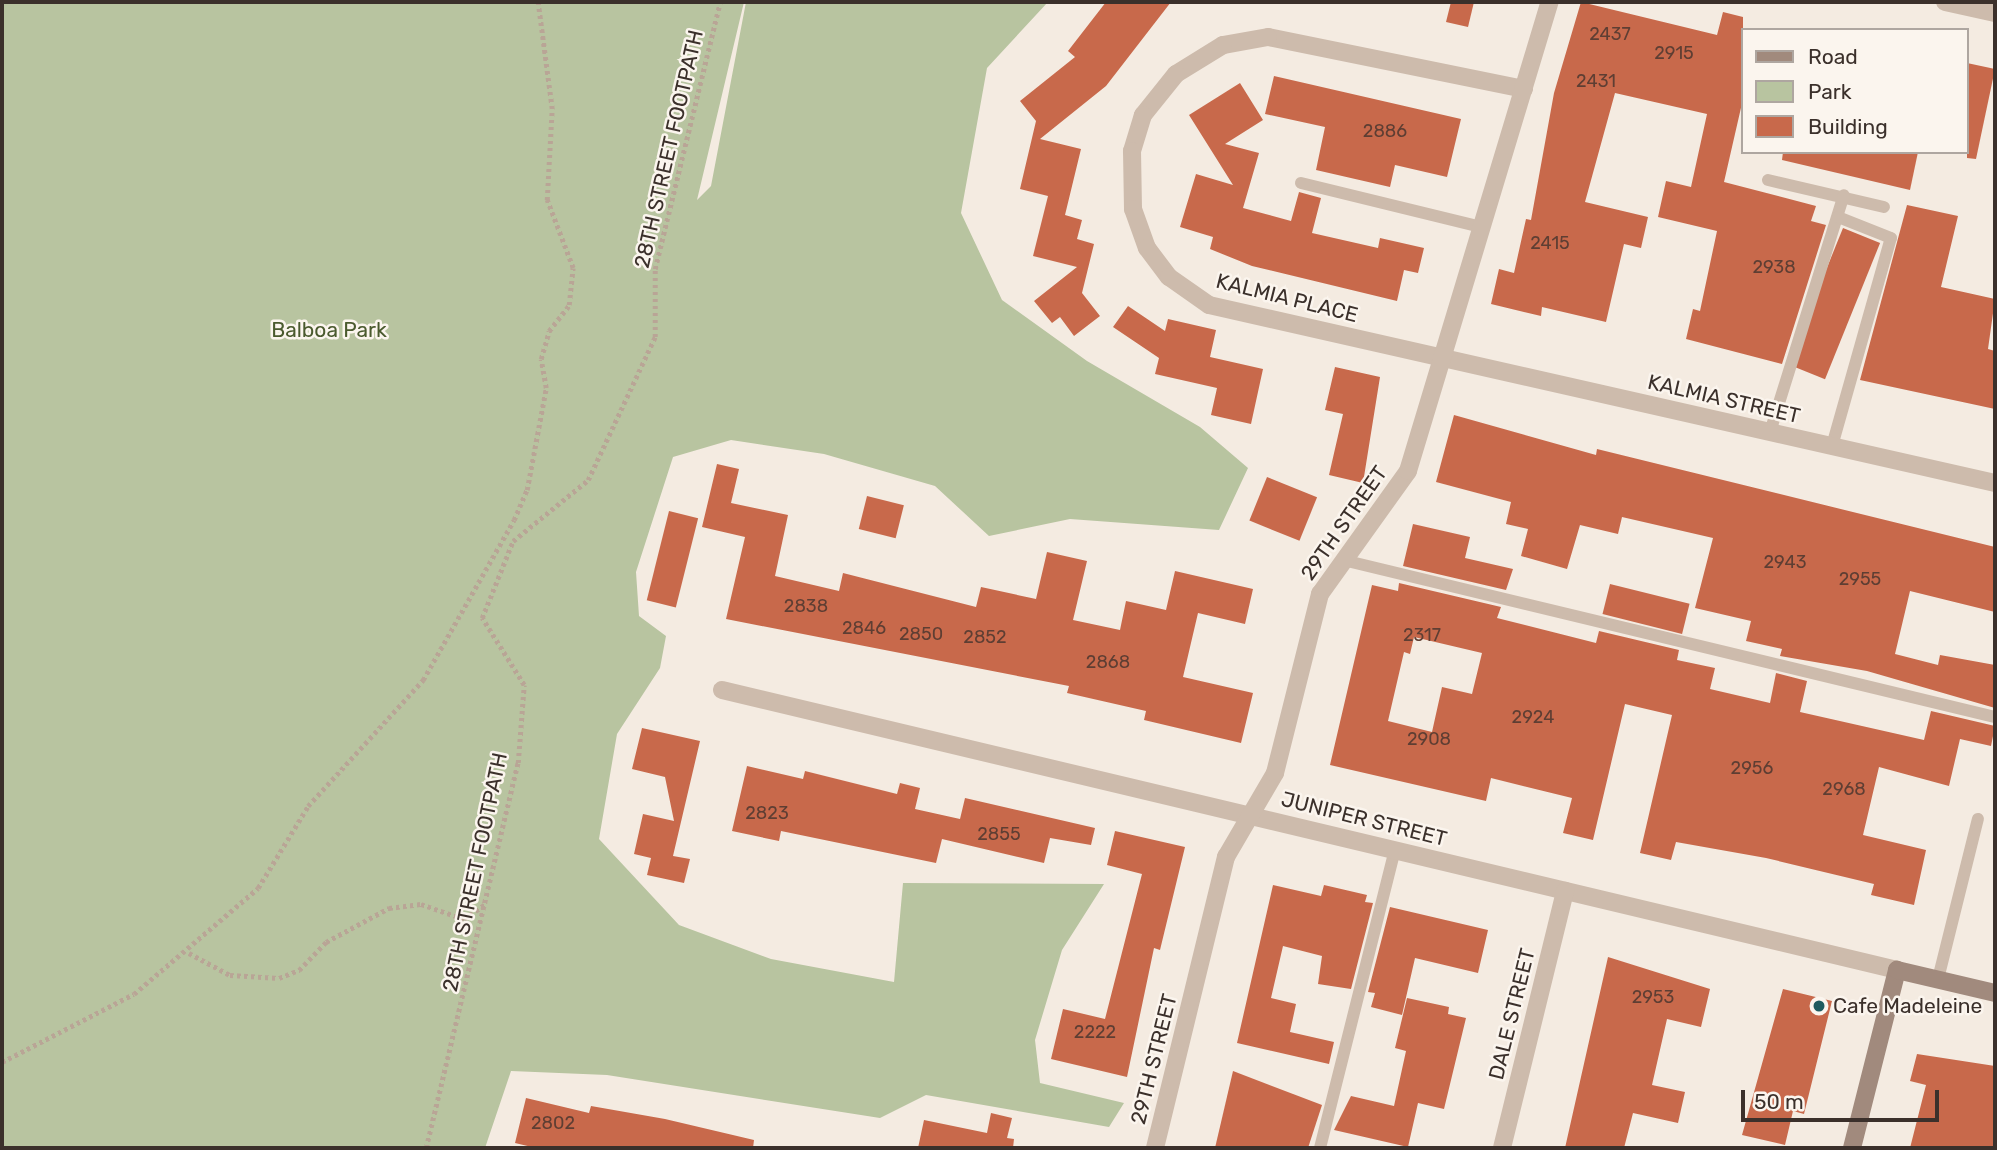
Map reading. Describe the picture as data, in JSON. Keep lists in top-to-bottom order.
{
  "streets": {
    "street": [
      "KALMIA PLACE",
      "KALMIA STREET",
      "29TH STREET",
      "JUNIPER STREET",
      "DALE STREET"
    ],
    "path": ["28TH STREET FOOTPATH"]
  },
  "crossings": [
    ["KALMIA PLACE", "KALMIA STREET"],
    ["KALMIA PLACE", "29TH STREET"],
    ["KALMIA STREET", "29TH STREET"],
    ["29TH STREET", "JUNIPER STREET"],
    ["JUNIPER STREET", "DALE STREET"]
  ],
  "parks": ["Balboa Park"],
  "places": ["Cafe Madeleine"],
  "house_numbers": [
    "2437",
    "2915",
    "2431",
    "2886",
    "2415",
    "2938",
    "2943",
    "2955",
    "2838",
    "2846",
    "2850",
    "2317",
    "2852",
    "2868",
    "2924",
    "2908",
    "2956",
    "2968",
    "2823",
    "2855",
    "2953",
    "2222",
    "2802"
  ],
  "legend": ["Road", "Park", "Building"],
  "scale_bar": "50 m"
}
